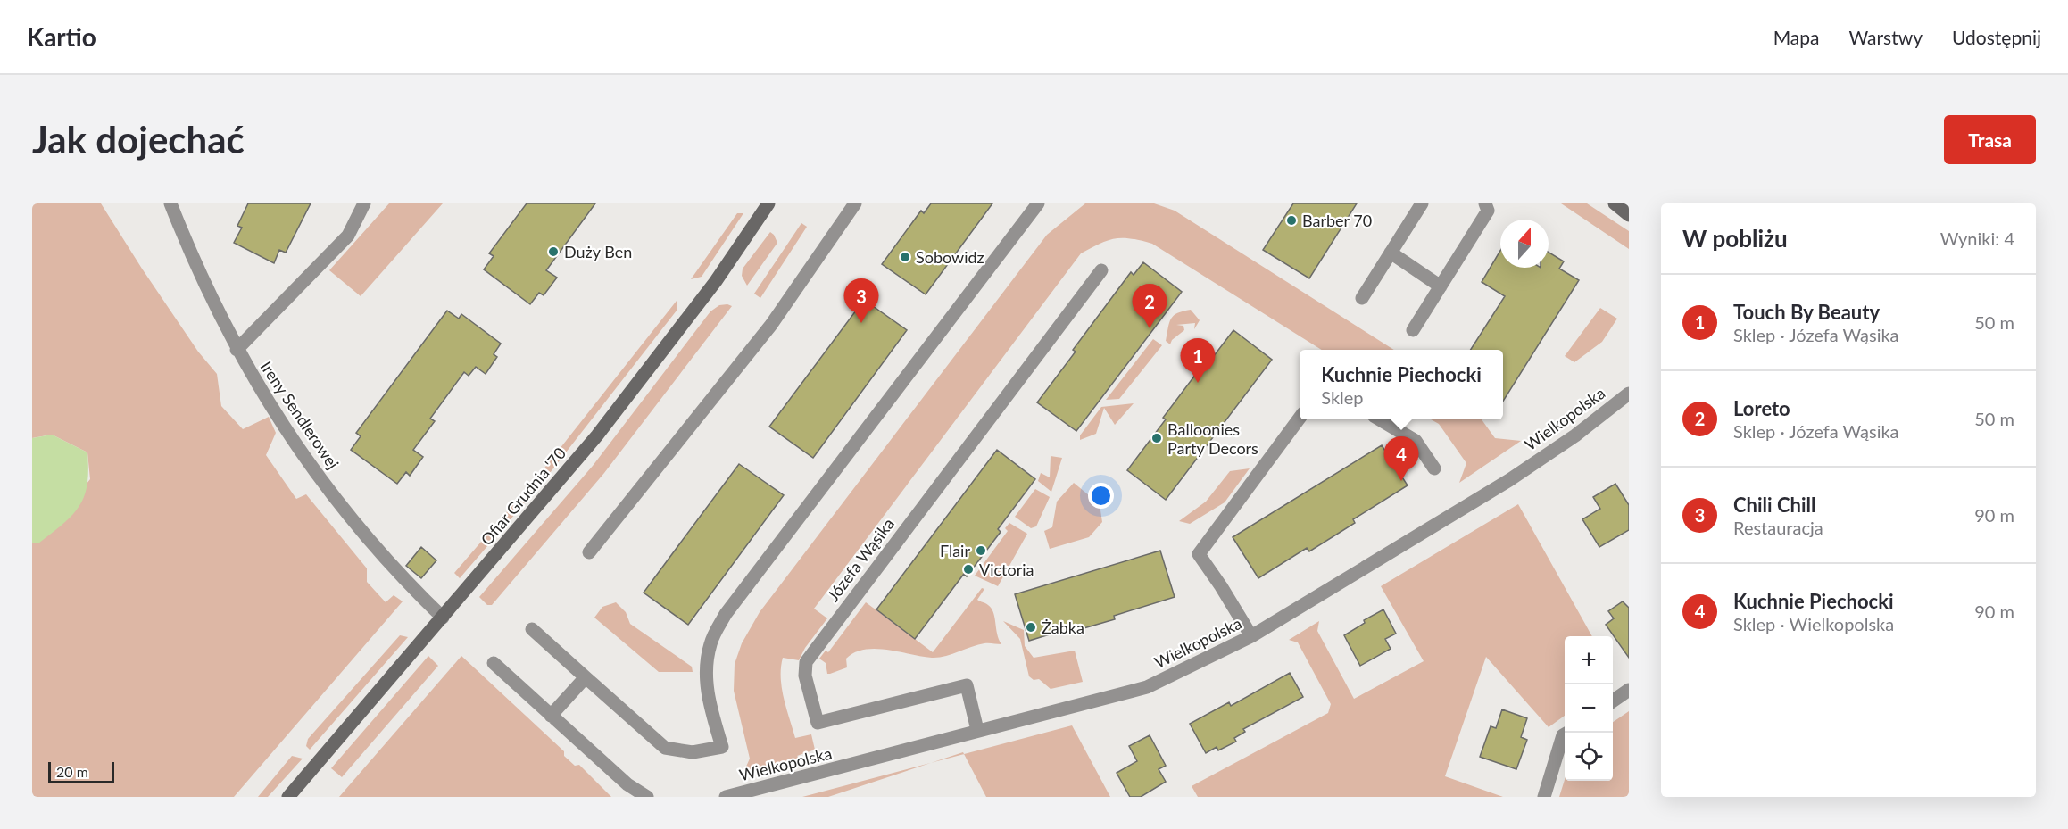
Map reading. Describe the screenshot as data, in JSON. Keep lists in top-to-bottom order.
{
  "streets": {
    "street": [
      "Ireny Sendlerowej",
      "Wielkopolska",
      "Ofiar Grudnia '70",
      "Józefa Wąsika"
    ]
  },
  "crossings": [
    ["Ireny Sendlerowej", "Ofiar Grudnia '70"],
    ["Wielkopolska", "Józefa Wąsika"]
  ],
  "places": [
    "Barber 70",
    "Duży Ben",
    "Sobowidz",
    "Balloonies Party Decors",
    "Flair",
    "Victoria",
    "Żabka"
  ],
  "scale_bar": "20 m",
  "north": "top",
  "page": {
    "header": "Kartio",
    "nav": ["Mapa", "Warstwy", "Udostępnij"],
    "buttons": "Trasa",
    "title": "Jak dojechać",
    "heading": ["W pobliżu", "Wyniki: 4"],
    "list": [
      {
        "mark": "1",
        "name": "Touch By Beauty",
        "note": "Sklep · Józefa Wąsika",
        "value": "50 m"
      },
      {
        "mark": "2",
        "name": "Loreto",
        "note": "Sklep · Józefa Wąsika",
        "value": "50 m"
      },
      {
        "mark": "3",
        "name": "Chili Chill",
        "note": "Restauracja",
        "value": "90 m"
      },
      {
        "mark": "4",
        "name": "Kuchnie Piechocki",
        "note": "Sklep · Wielkopolska",
        "value": "90 m"
      }
    ],
    "pins": [
      "3",
      "2",
      "1",
      "4"
    ],
    "popup": ["Kuchnie Piechocki", "Sklep"],
    "map_buttons": ["+", "−"],
    "scale": "20 m"
  }
}
